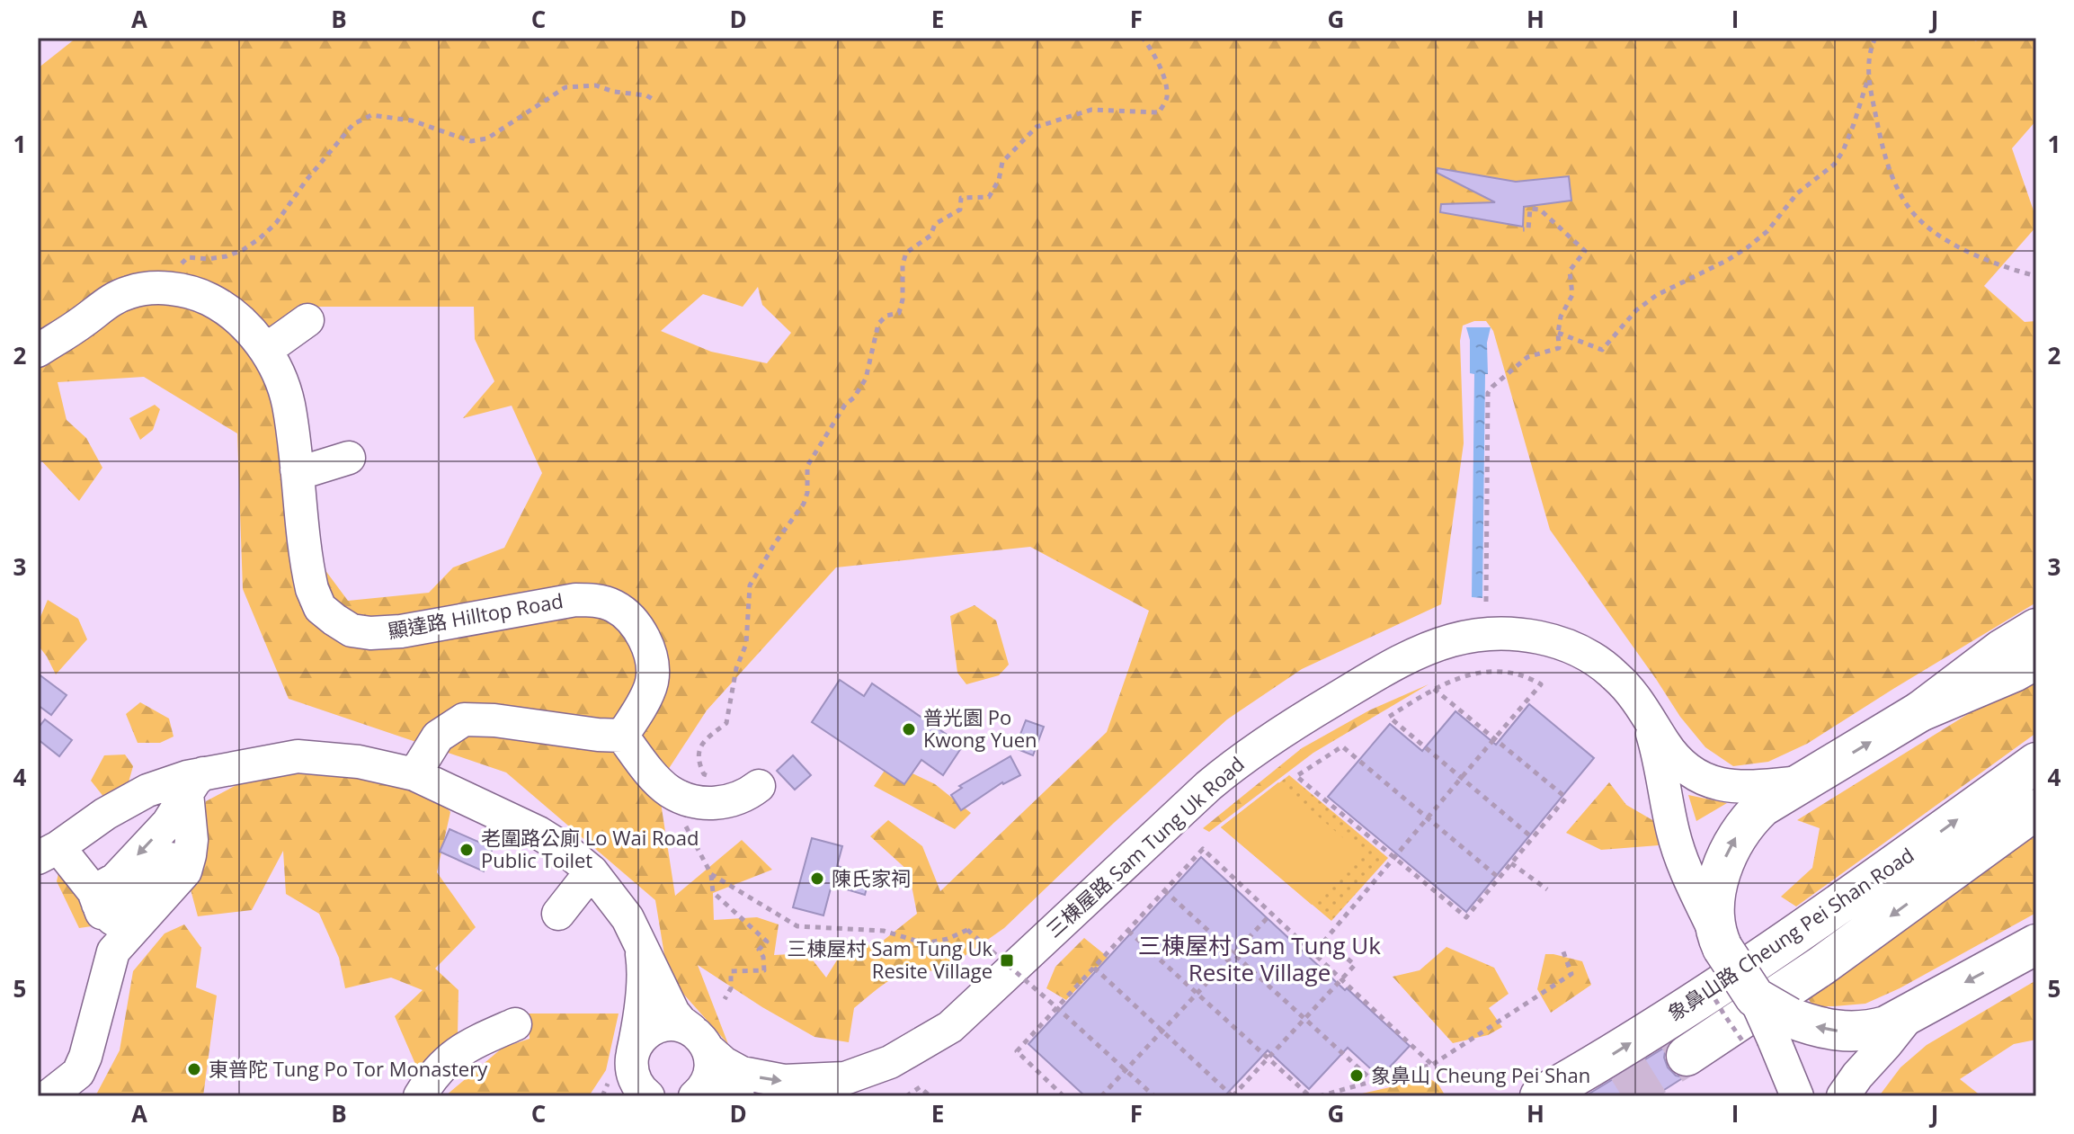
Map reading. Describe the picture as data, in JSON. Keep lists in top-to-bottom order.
{
  "streets": {
    "main road": ["象鼻山路 Cheung Pei Shan Road"],
    "street": ["顯達路 Hilltop Road", "三棟屋路 Sam Tung Uk Road"]
  },
  "districts": ["三棟屋村 Sam Tung Uk Resite Village"],
  "places": {
    "other": [
      "普光園 Po Kwong Yuen",
      "老圍路公廁 Lo Wai Road Public Toilet",
      "陳氏家祠",
      "東普陀 Tung Po Tor Monastery",
      "象鼻山 Cheung Pei Shan"
    ],
    "transit": ["三棟屋村 Sam Tung Uk Resite Village"]
  },
  "grid": {
    "columns": [
      "A",
      "B",
      "C",
      "D",
      "E",
      "F",
      "G",
      "H",
      "I",
      "J"
    ],
    "rows": [
      "1",
      "2",
      "3",
      "4",
      "5"
    ]
  }
}
